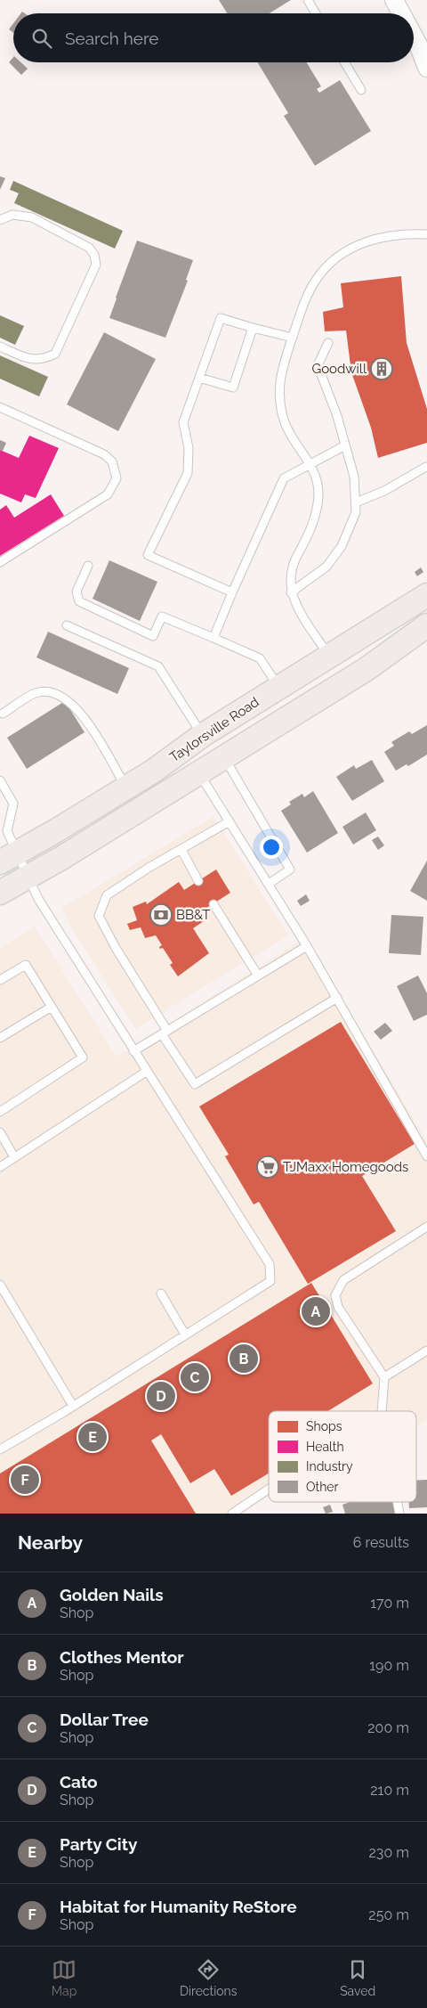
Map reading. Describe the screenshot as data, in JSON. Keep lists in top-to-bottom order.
{
  "streets": {
    "main road": ["Taylorsville Road"]
  },
  "places": {
    "building": ["Goodwill"],
    "bank": ["BB&T"],
    "supermarket": ["TJMaxx Homegoods"]
  },
  "legend": [
    "Shops",
    "Health",
    "Industry",
    "Other"
  ],
  "page": {
    "search": "Search here",
    "pins": [
      "A",
      "B",
      "C",
      "D",
      "E",
      "F"
    ],
    "heading": ["Nearby", "6 results"],
    "list": [
      {
        "mark": "A",
        "name": "Golden Nails",
        "note": "Shop",
        "value": "170 m"
      },
      {
        "mark": "B",
        "name": "Clothes Mentor",
        "note": "Shop",
        "value": "190 m"
      },
      {
        "mark": "C",
        "name": "Dollar Tree",
        "note": "Shop",
        "value": "200 m"
      },
      {
        "mark": "D",
        "name": "Cato",
        "note": "Shop",
        "value": "210 m"
      },
      {
        "mark": "E",
        "name": "Party City",
        "note": "Shop",
        "value": "230 m"
      },
      {
        "mark": "F",
        "name": "Habitat for Humanity ReStore",
        "note": "Shop",
        "value": "250 m"
      }
    ],
    "nav": ["Map", "Directions", "Saved"]
  }
}
